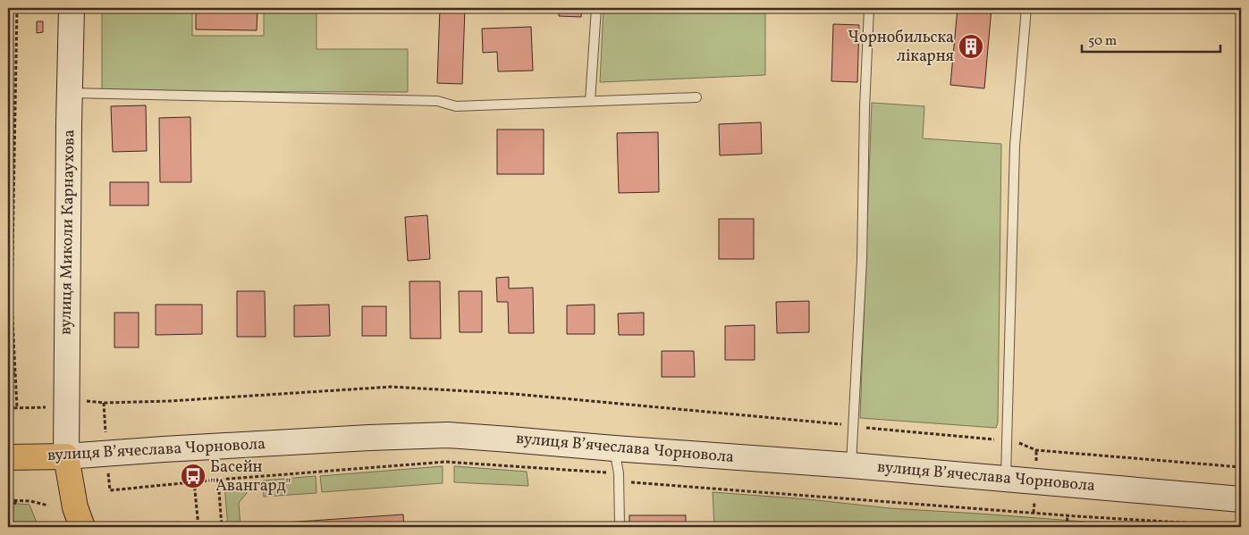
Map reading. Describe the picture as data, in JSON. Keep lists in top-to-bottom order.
{
  "streets": {
    "main road": ["вулиця Миколи Карнаухова", "вулиця Вʼячеслава Чорновола"]
  },
  "crossings": [
    ["вулиця Миколи Карнаухова", "вулиця Вʼячеслава Чорновола"]
  ],
  "places": {
    "building": ["Чорнобильска лікарня"],
    "bus stop": ["Басейн \"Авангард\""]
  },
  "scale_bar": "50 m"
}
